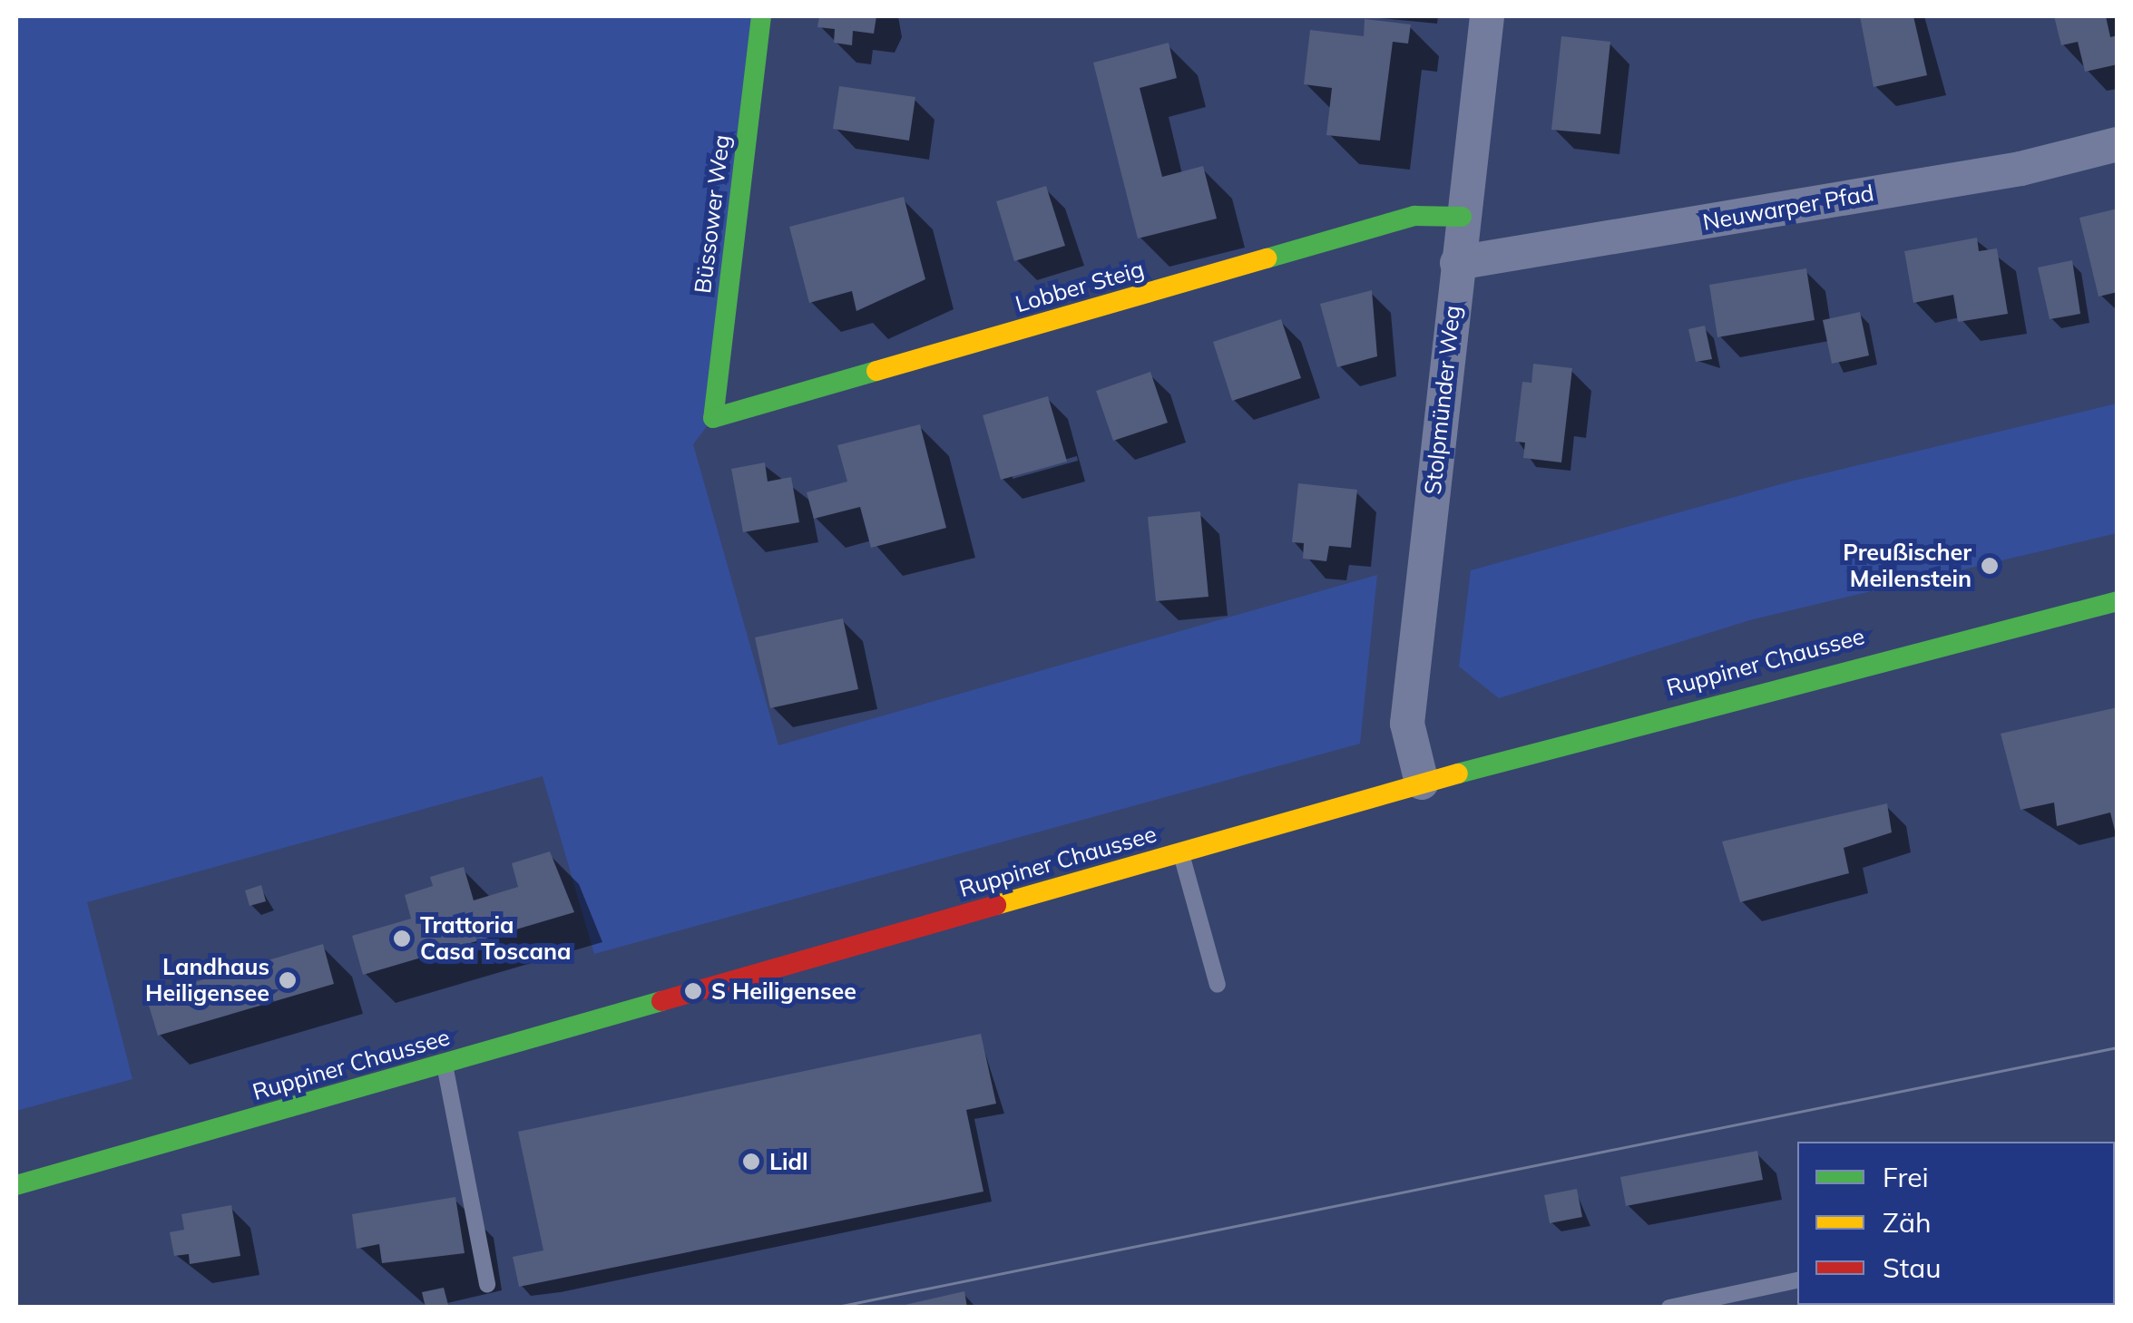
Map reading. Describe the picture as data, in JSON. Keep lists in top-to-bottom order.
{
  "streets": {
    "main road": ["Büssower Weg", "Lobber Steig", "Ruppiner Chaussee"],
    "street": ["Neuwarper Pfad", "Stolpmünder Weg"]
  },
  "crossings": [
    ["Neuwarper Pfad", "Stolpmünder Weg"],
    ["Büssower Weg", "Lobber Steig"],
    ["Lobber Steig", "Stolpmünder Weg"],
    ["Stolpmünder Weg", "Ruppiner Chaussee"]
  ],
  "places": [
    "Preußischer Meilenstein",
    "Trattoria Casa Toscana",
    "Landhaus Heiligensee",
    "S Heiligensee",
    "Lidl"
  ],
  "legend": ["Frei", "Zäh", "Stau"]
}
